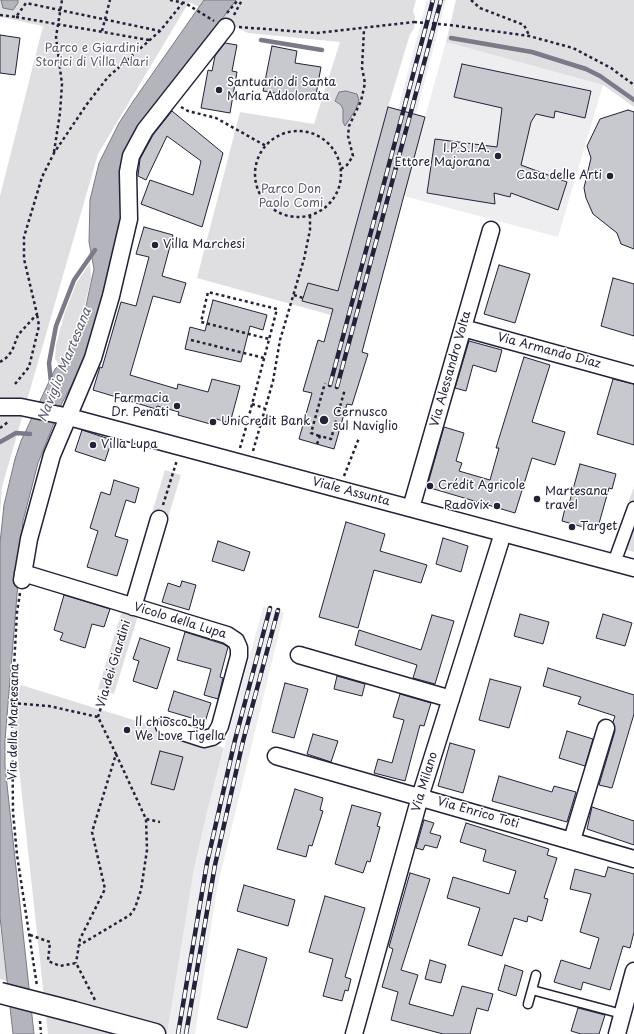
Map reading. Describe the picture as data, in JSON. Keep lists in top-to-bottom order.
{
  "streets": {
    "street": [
      "Via Armando Diaz",
      "Via Alessandro Volta",
      "Viale Assunta",
      "Vicolo della Lupa",
      "Via dei Giardini",
      "Via Milano",
      "Via Enrico Toti"
    ],
    "path": ["Via della Martesana"]
  },
  "crossings": [
    ["Via Armando Diaz", "Via Alessandro Volta"],
    ["Via Alessandro Volta", "Viale Assunta"],
    ["Viale Assunta", "Via Milano"],
    ["Vicolo della Lupa", "Via dei Giardini"],
    ["Vicolo della Lupa", "Via della Martesana"],
    ["Via Milano", "Via Enrico Toti"]
  ],
  "water": ["Naviglio Martesana"],
  "parks": ["Parco e Giardini Storici di Villa Alari", "Parco Don Paolo Comi"],
  "places": [
    "Santuario di Santa Maria Addolorata",
    "I.P.S.I.A. Ettore Majorana",
    "Casa delle Arti",
    "Villa Marchesi",
    "Farmacia Dr. Penati",
    "Cernusco sul Naviglio",
    "UniCredit Bank",
    "Villa Lupa",
    "Crédit Agricole",
    "Martesana travel",
    "Radovix",
    "Target",
    "Il chiosco by We Love Tigella"
  ]
}
